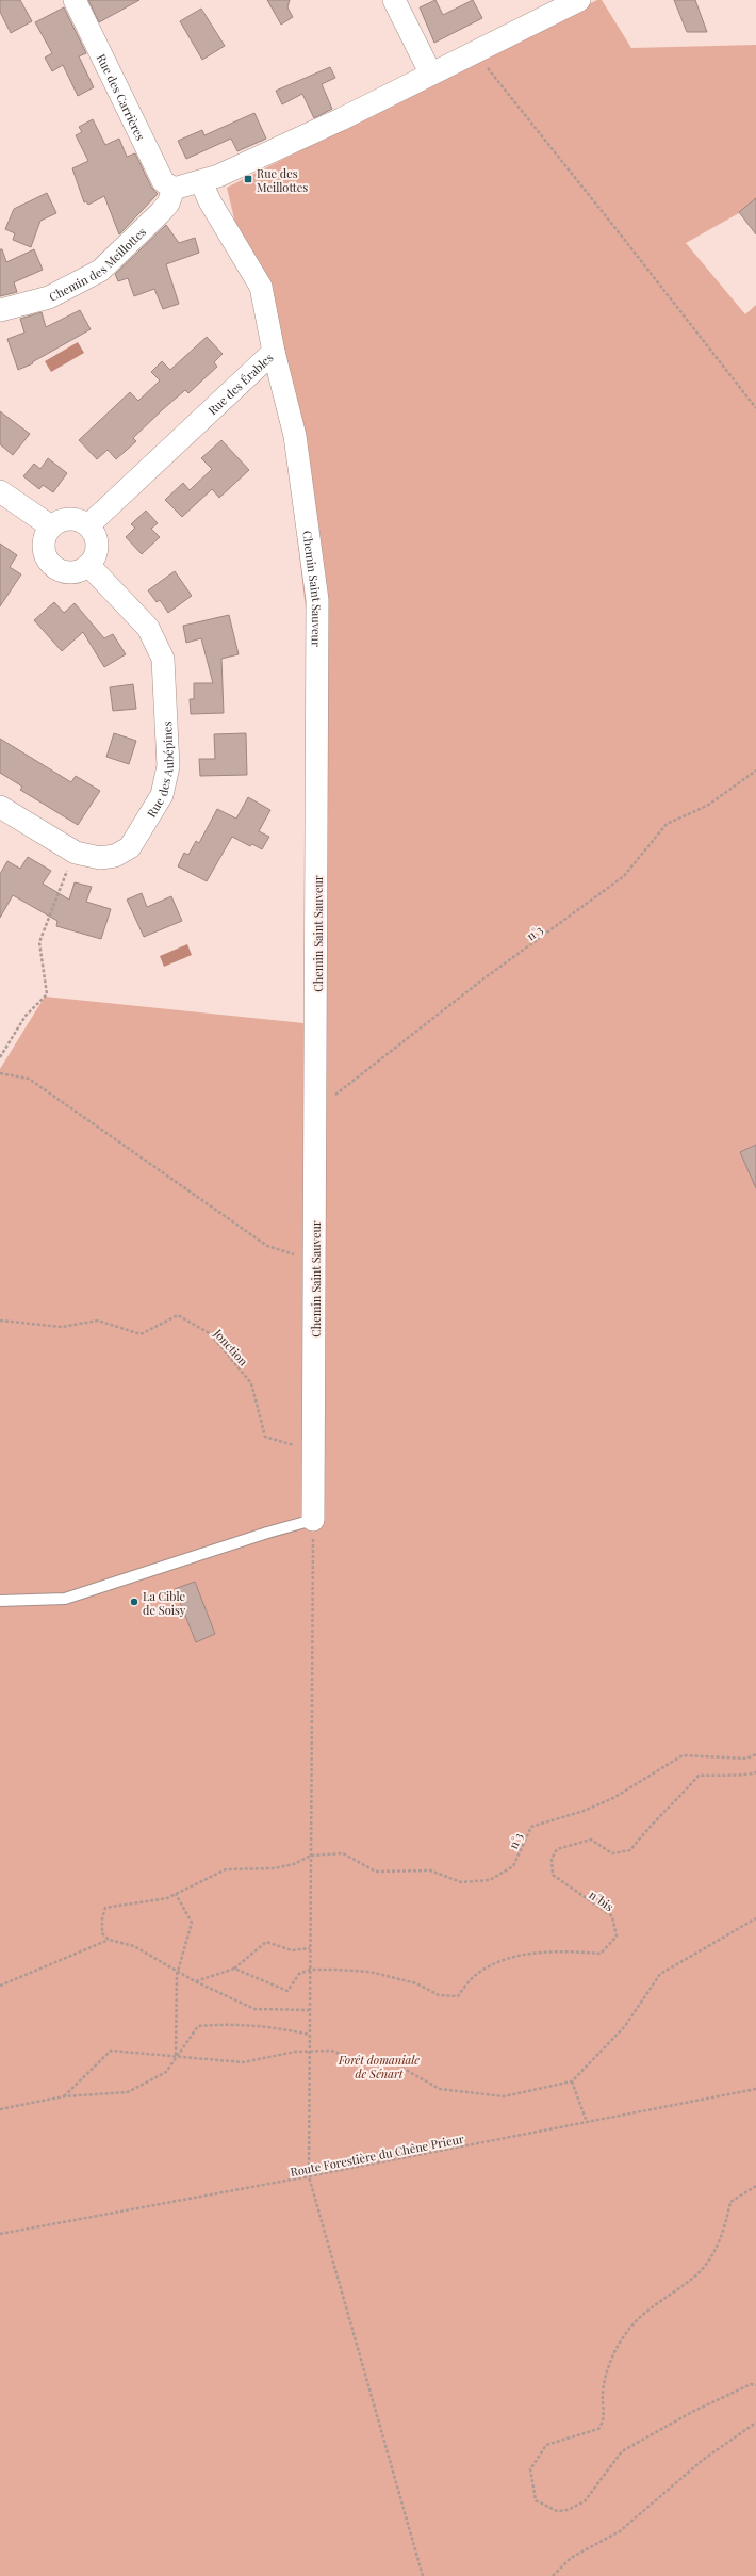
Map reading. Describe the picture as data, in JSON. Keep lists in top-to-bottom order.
{
  "streets": {
    "street": [
      "Rue des Carrières",
      "Chemin des Meillottes",
      "Rue des Érables",
      "Chemin Saint Sauveur",
      "Rue des Aubépines"
    ],
    "path": [
      "n°3",
      "Jonction",
      "n°bis",
      "Route Forestière du Chêne Prieur"
    ]
  },
  "crossings": [
    ["Rue des Carrières", "Chemin des Meillottes"],
    ["Rue des Érables", "Chemin Saint Sauveur"],
    ["Rue des Érables", "Rue des Aubépines"],
    ["Chemin Saint Sauveur", "n°3"],
    ["Chemin Saint Sauveur", "Jonction"]
  ],
  "parks": ["Forêt domaniale de Sénart"],
  "places": {
    "transit": ["Rue des Meillottes"],
    "other": ["La Cible de Soisy"]
  }
}
